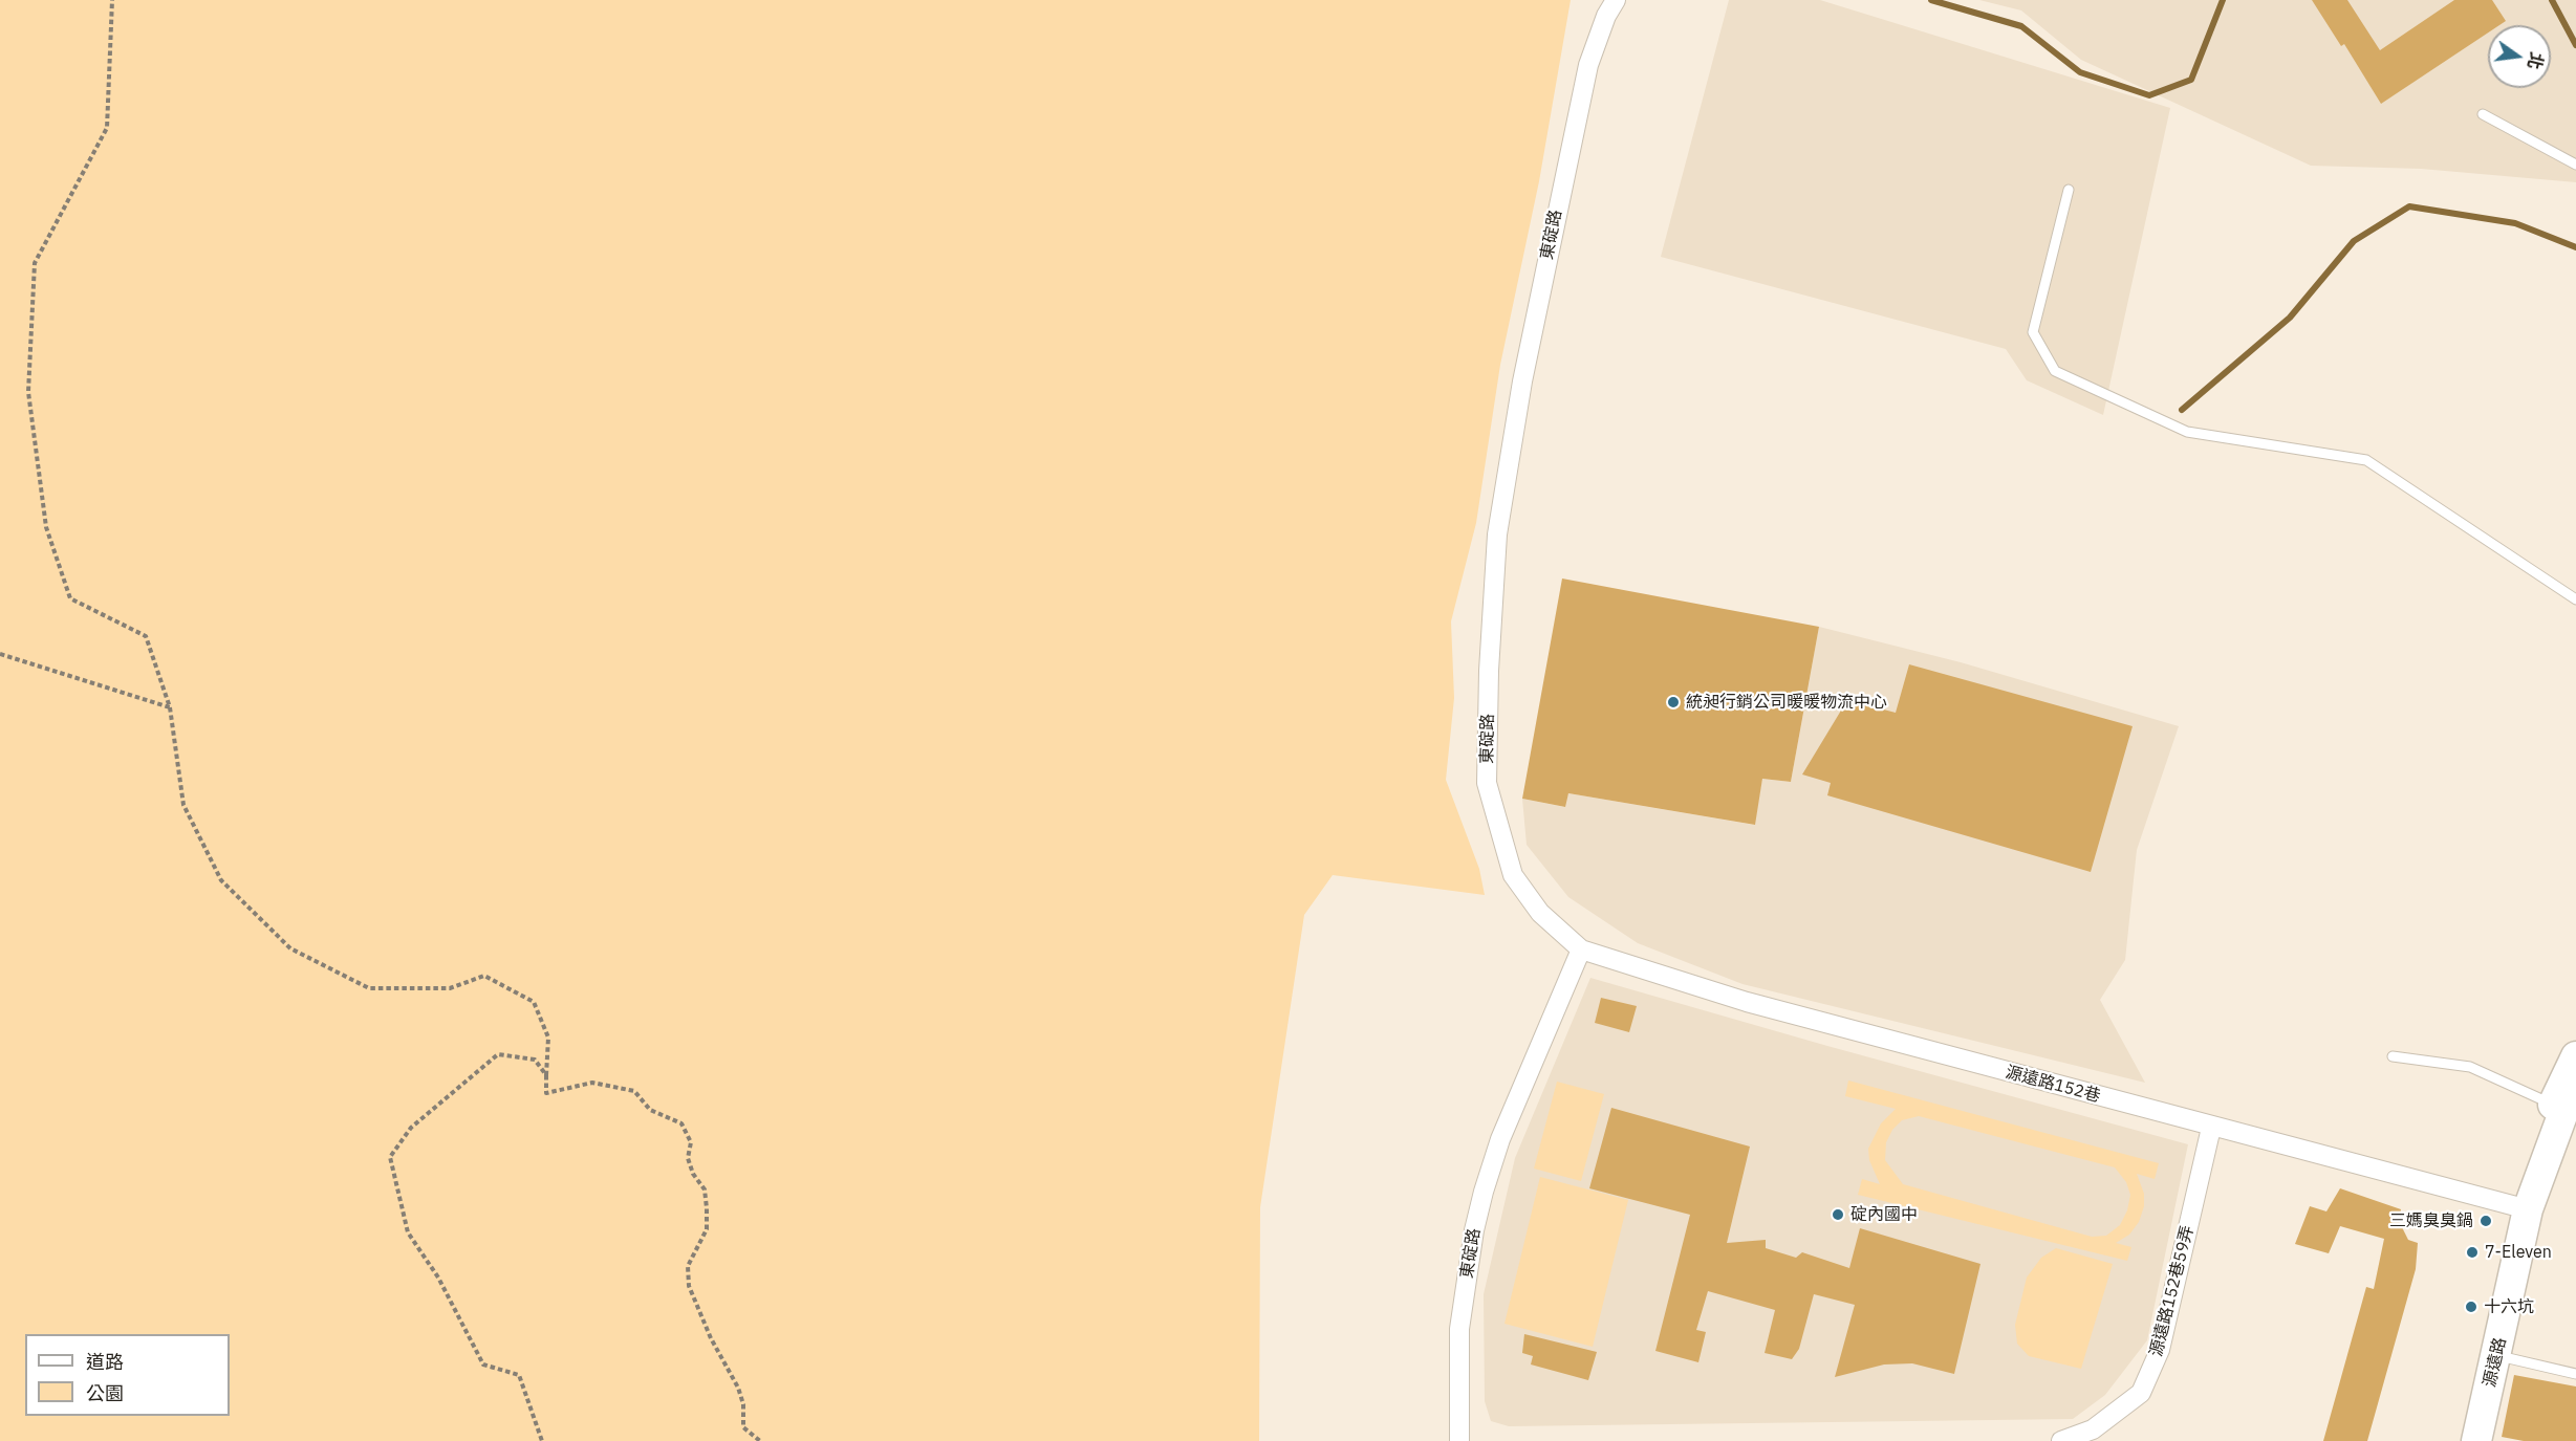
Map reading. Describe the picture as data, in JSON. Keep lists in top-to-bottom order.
{
  "streets": {
    "main road": ["源遠路"],
    "street": ["東碇路", "源遠路152巷", "源遠路152巷59弄"]
  },
  "crossings": [
    ["東碇路", "源遠路152巷"],
    ["源遠路152巷", "源遠路152巷59弄"],
    ["源遠路152巷", "源遠路"]
  ],
  "places": [
    "統昶行銷公司暖暖物流中心",
    "碇內國中",
    "三媽臭臭鍋",
    "7-Eleven",
    "十六坑"
  ],
  "legend": ["道路", "公園"],
  "north": "right"
}
